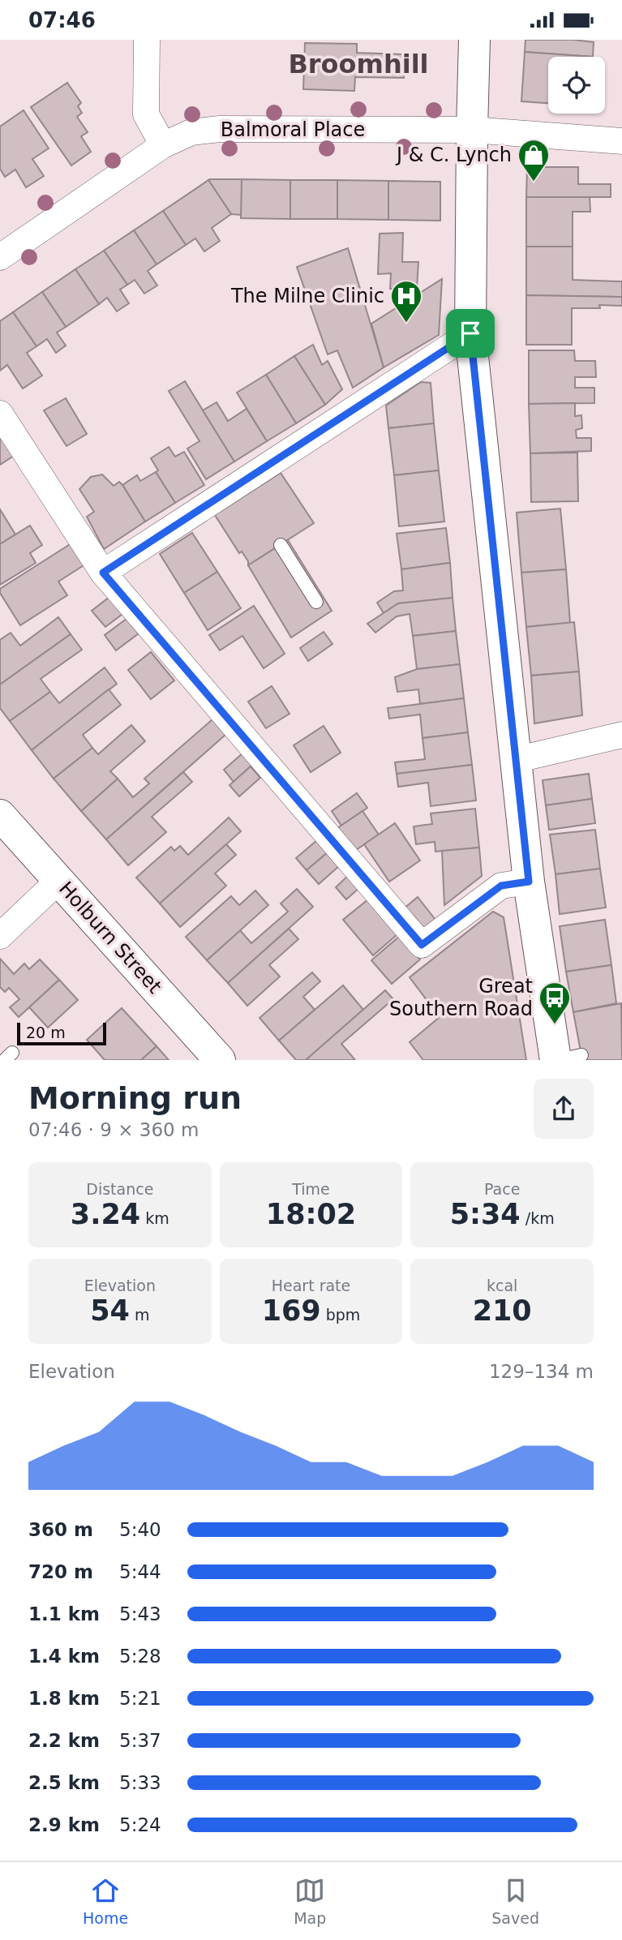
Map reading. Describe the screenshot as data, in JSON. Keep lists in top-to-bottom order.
{
  "streets": {
    "street": ["Balmoral Place", "Holburn Street"]
  },
  "districts": ["Broomhill"],
  "places": {
    "shop": ["J & C. Lynch"],
    "hospital": ["The Milne Clinic"],
    "bus stop": ["Great Southern Road"]
  },
  "scale_bar": "20 m",
  "page": {
    "status": "07:46",
    "scale": "20 m",
    "heading": ["Morning run", "07:46 · 9 × 360 m"],
    "stats": [
      ["Distance", "3.24 km"],
      ["Time", "18:02"],
      ["Pace", "5:34 /km"],
      ["Elevation", "54 m"],
      ["Heart rate", "169 bpm"],
      ["kcal", "210"]
    ],
    "chart": ["Elevation", "129–134 m"],
    "list": [
      {
        "name": "360 m",
        "note": "5:40"
      },
      {
        "name": "720 m",
        "note": "5:44"
      },
      {
        "name": "1.1 km",
        "note": "5:43"
      },
      {
        "name": "1.4 km",
        "note": "5:28"
      },
      {
        "name": "1.8 km",
        "note": "5:21"
      },
      {
        "name": "2.2 km",
        "note": "5:37"
      },
      {
        "name": "2.5 km",
        "note": "5:33"
      },
      {
        "name": "2.9 km",
        "note": "5:24"
      }
    ],
    "tabs": ["Home", "Map", "Saved"]
  }
}
